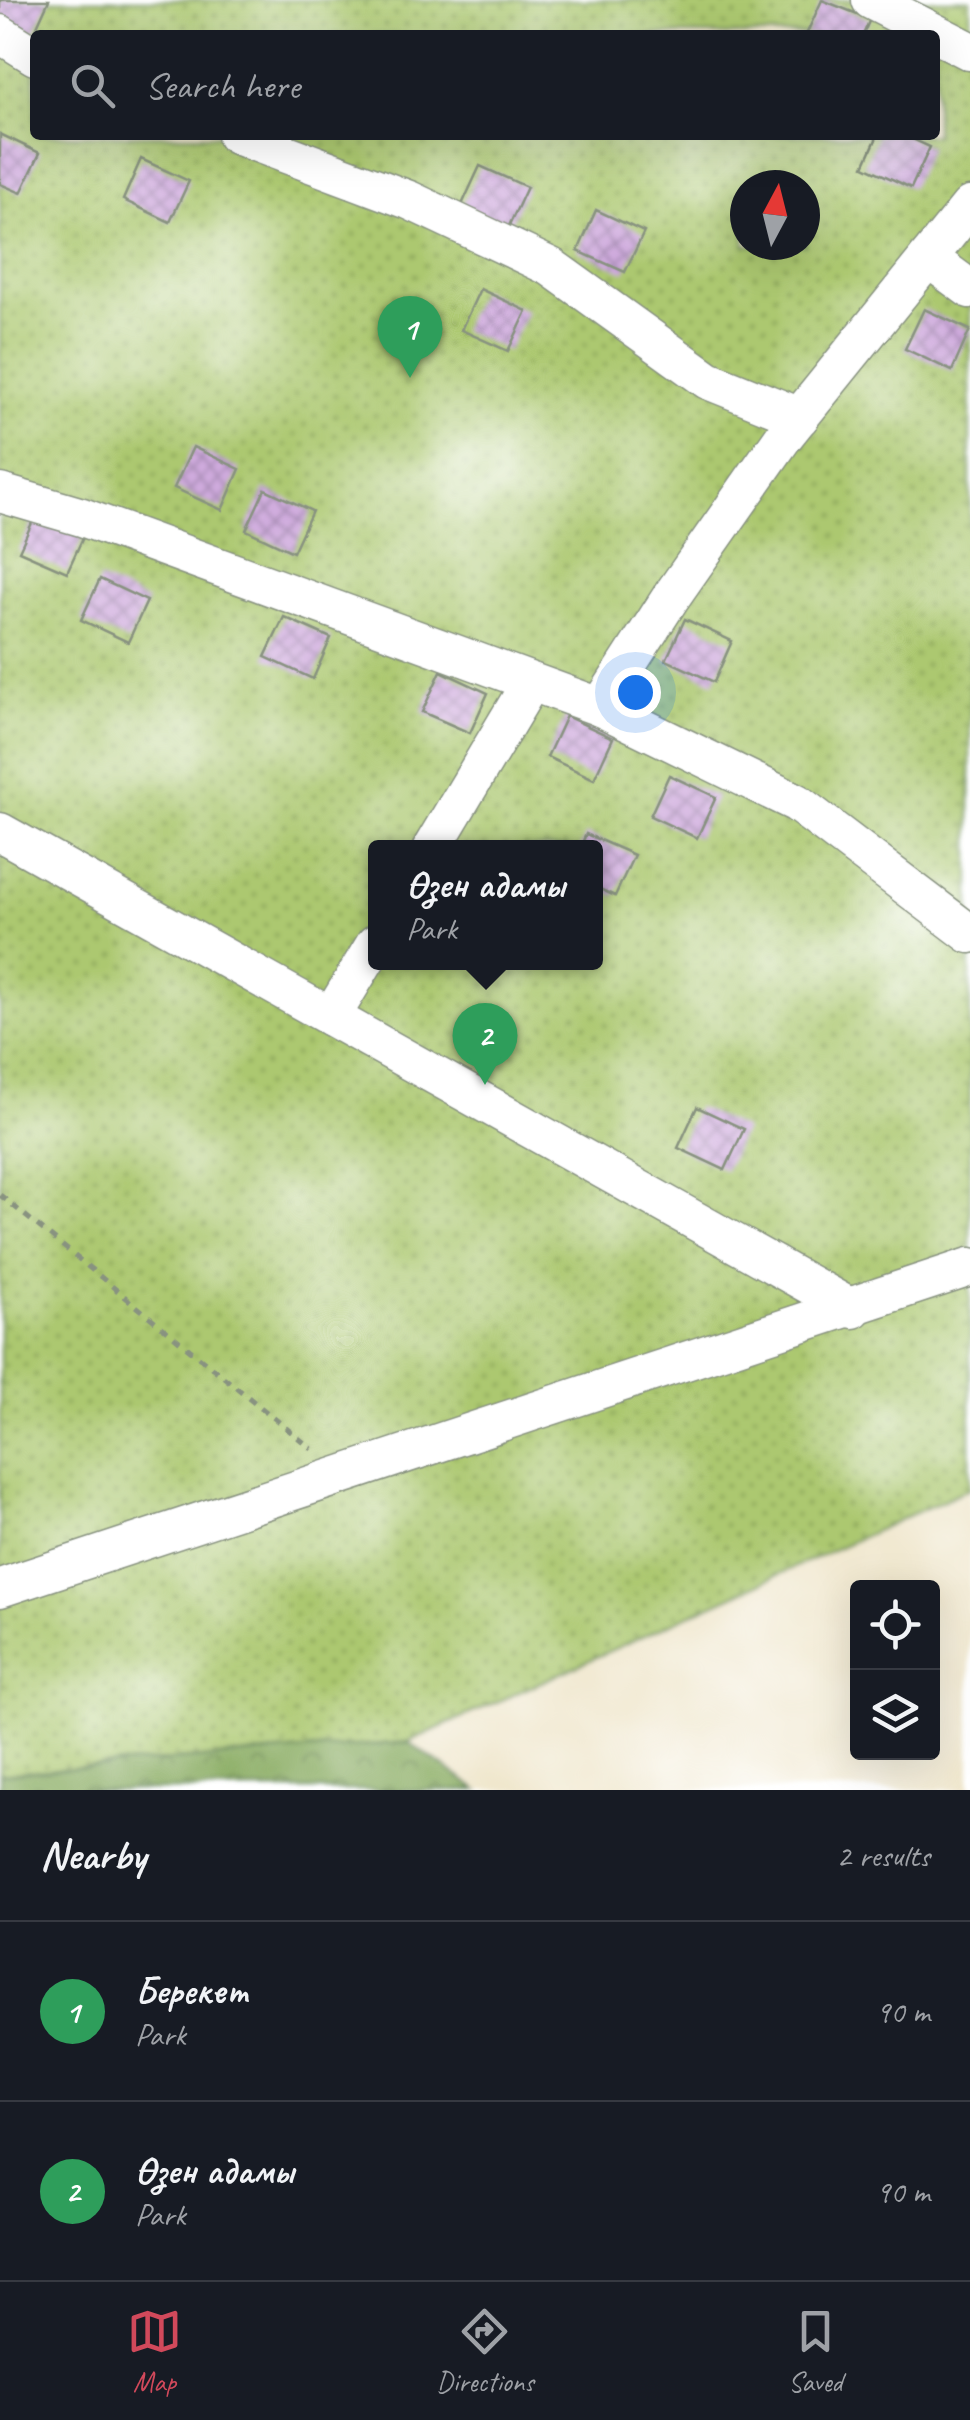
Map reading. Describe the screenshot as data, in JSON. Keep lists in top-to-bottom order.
{
  "north": "top",
  "page": {
    "search": "Search here",
    "pins": ["1", "2"],
    "popup": ["Өзен адамы", "Park"],
    "heading": ["Nearby", "2 results"],
    "list": [
      {
        "mark": "1",
        "name": "Берекет",
        "note": "Park",
        "value": "90 m"
      },
      {
        "mark": "2",
        "name": "Өзен адамы",
        "note": "Park",
        "value": "90 m"
      }
    ],
    "nav": ["Map", "Directions", "Saved"]
  }
}
